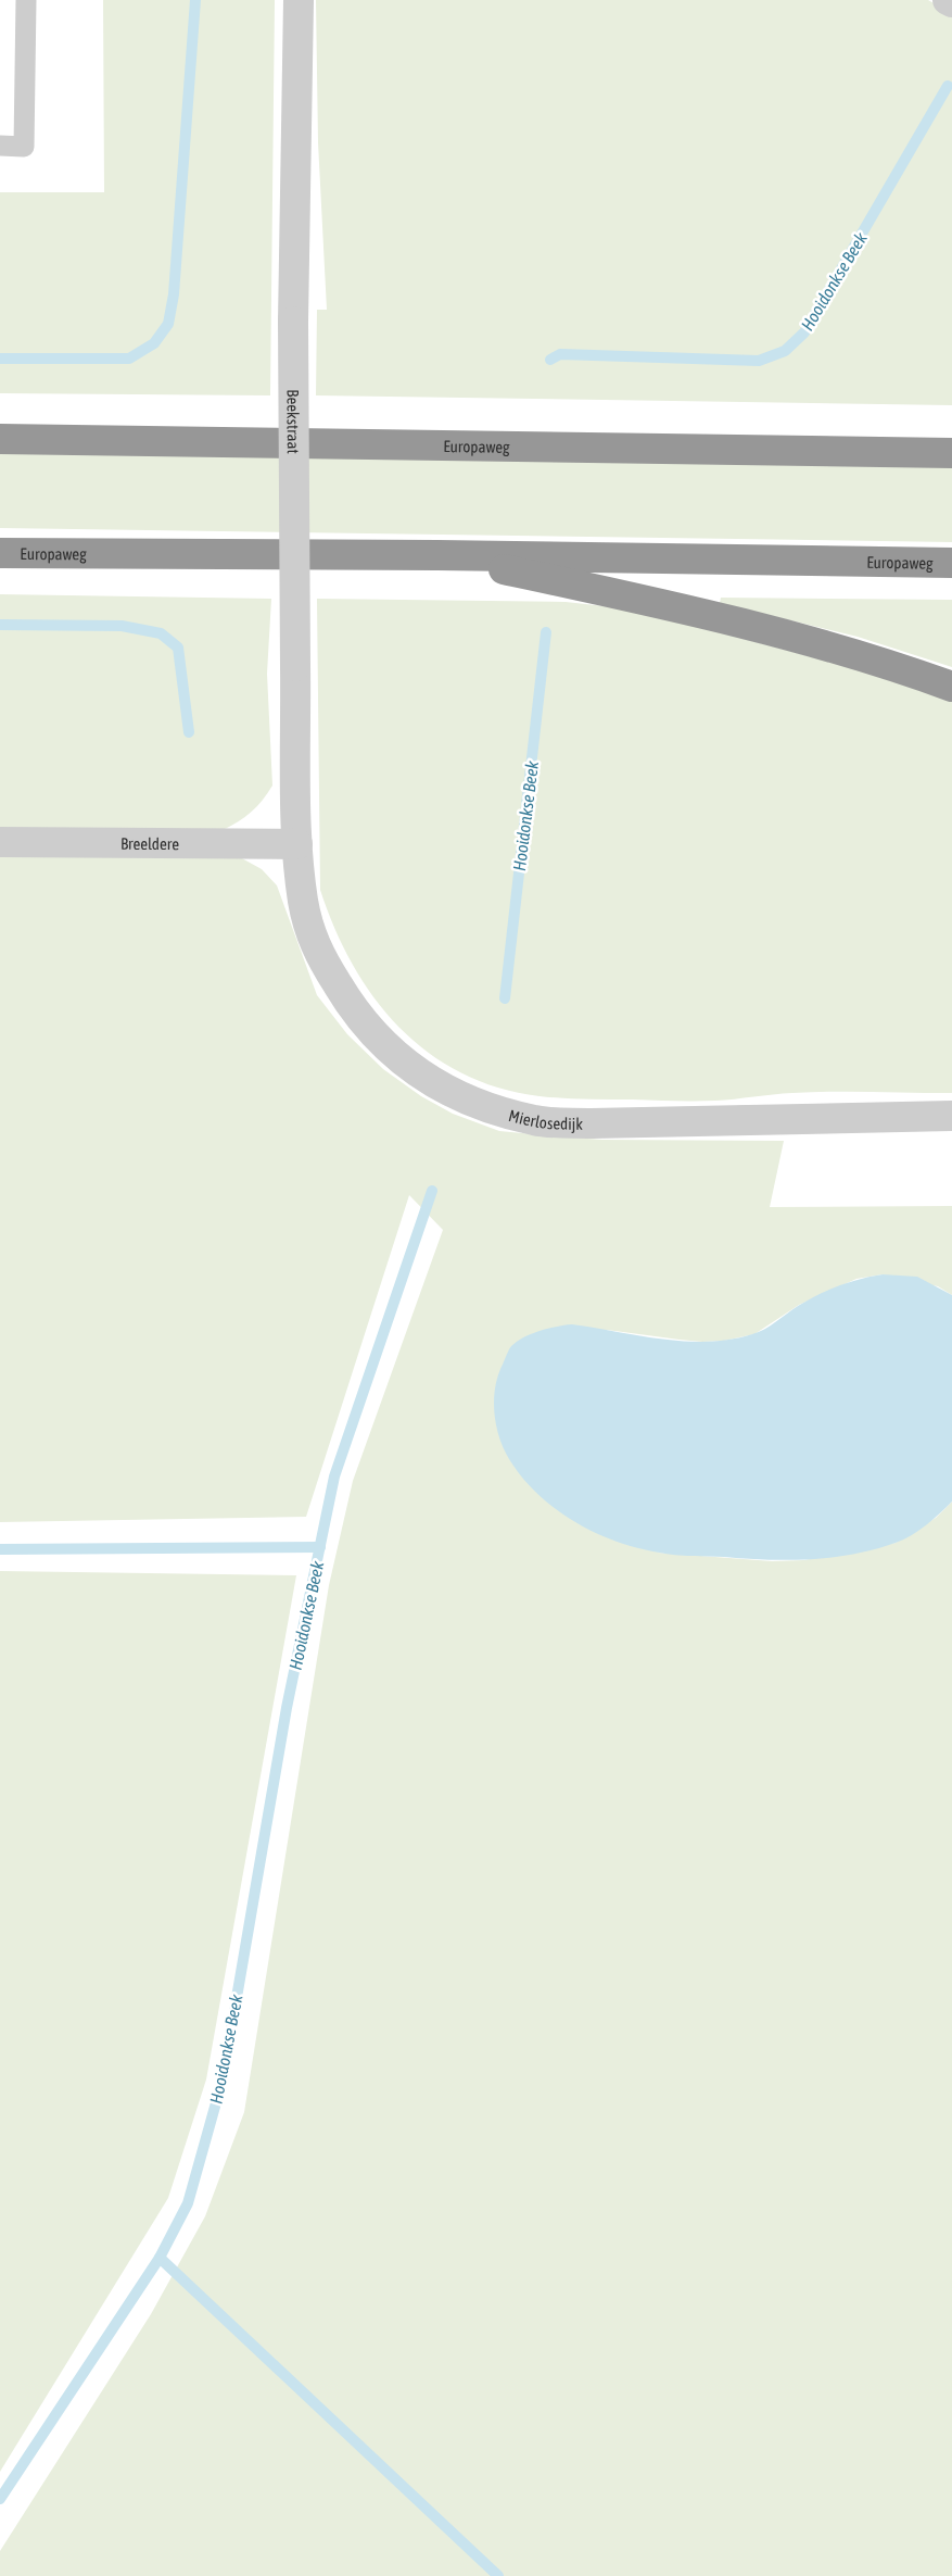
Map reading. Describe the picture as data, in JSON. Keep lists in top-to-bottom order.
{
  "streets": {
    "highway": ["Europaweg"],
    "street": ["Beekstraat", "Breeldere", "Mierlosedijk"]
  },
  "crossings": [
    ["Beekstraat", "Breeldere"],
    ["Beekstraat", "Mierlosedijk"],
    ["Breeldere", "Mierlosedijk"]
  ],
  "water": ["Hooidonkse Beek"]
}
